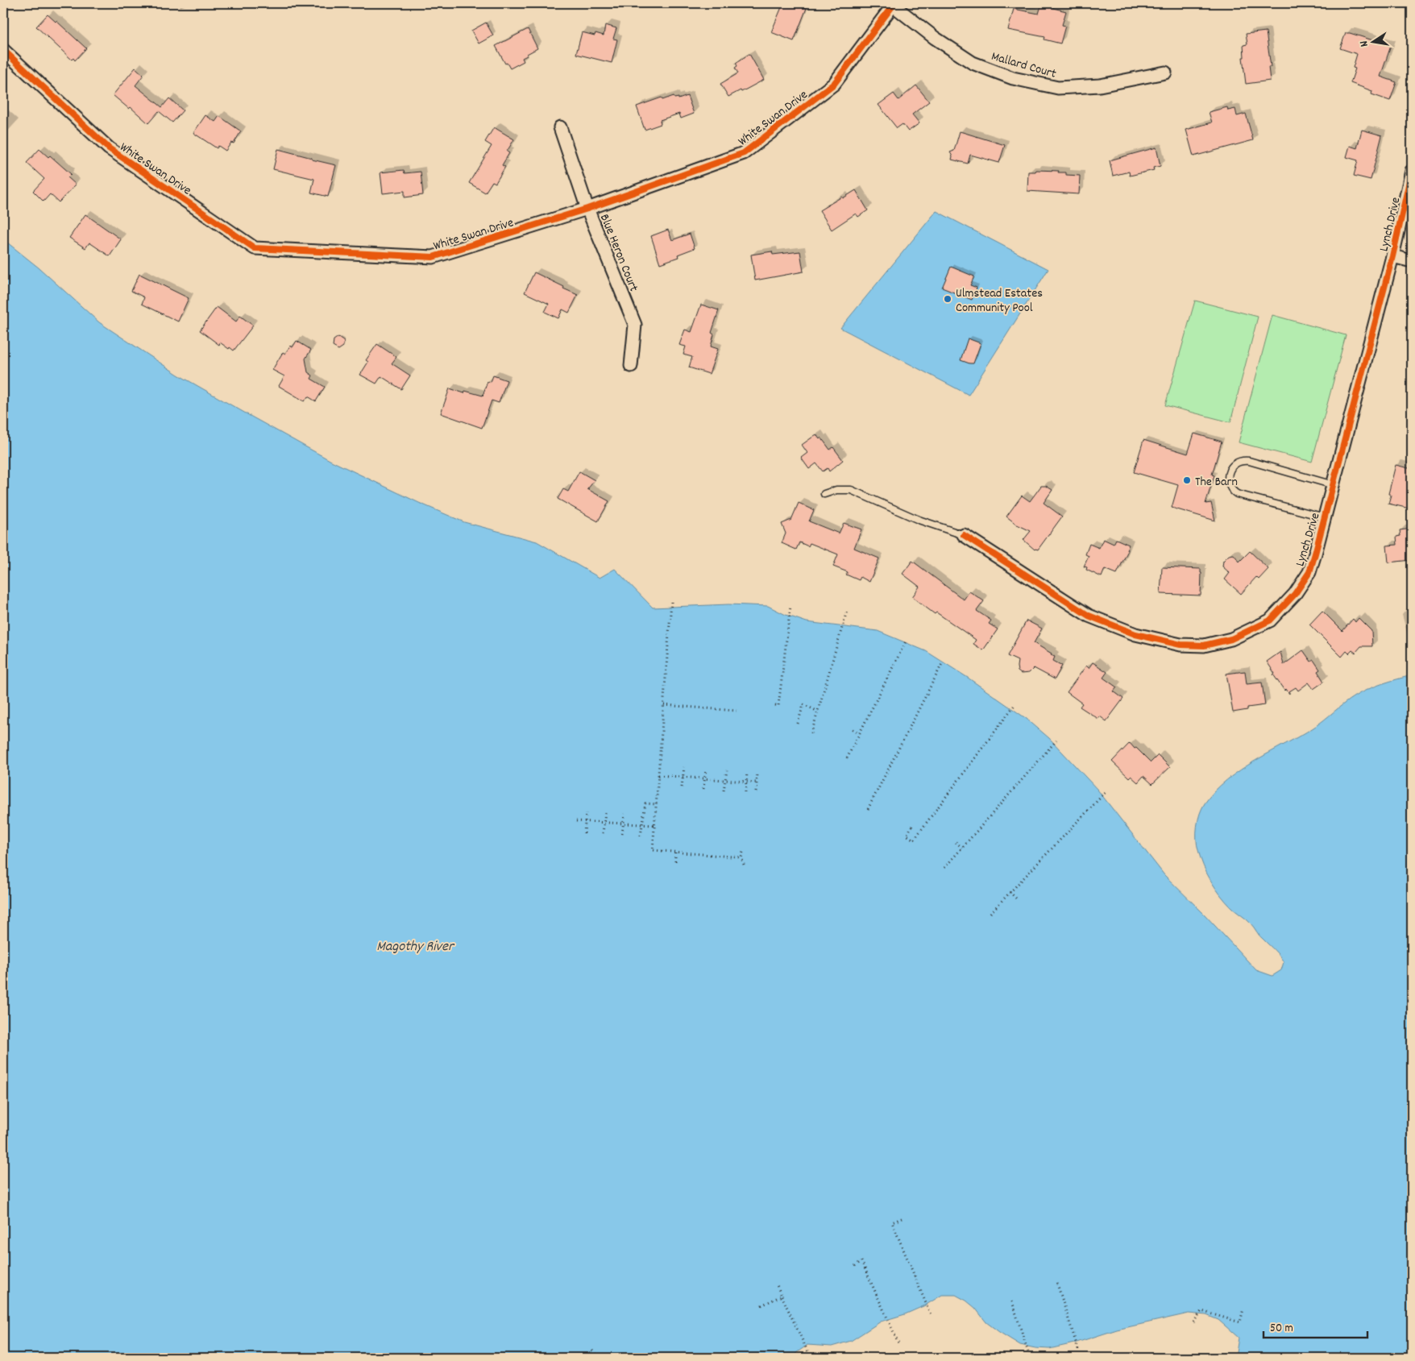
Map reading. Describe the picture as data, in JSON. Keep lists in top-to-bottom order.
{
  "streets": {
    "street": [
      "Mallard Court",
      "White Swan Drive",
      "Lynch Drive",
      "Blue Heron Court"
    ]
  },
  "crossings": [
    ["Mallard Court", "White Swan Drive"],
    ["White Swan Drive", "Blue Heron Court"]
  ],
  "water": ["Magothy River"],
  "places": ["Ulmstead Estates Community Pool", "The Barn"],
  "scale_bar": "50 m",
  "north": "left"
}
